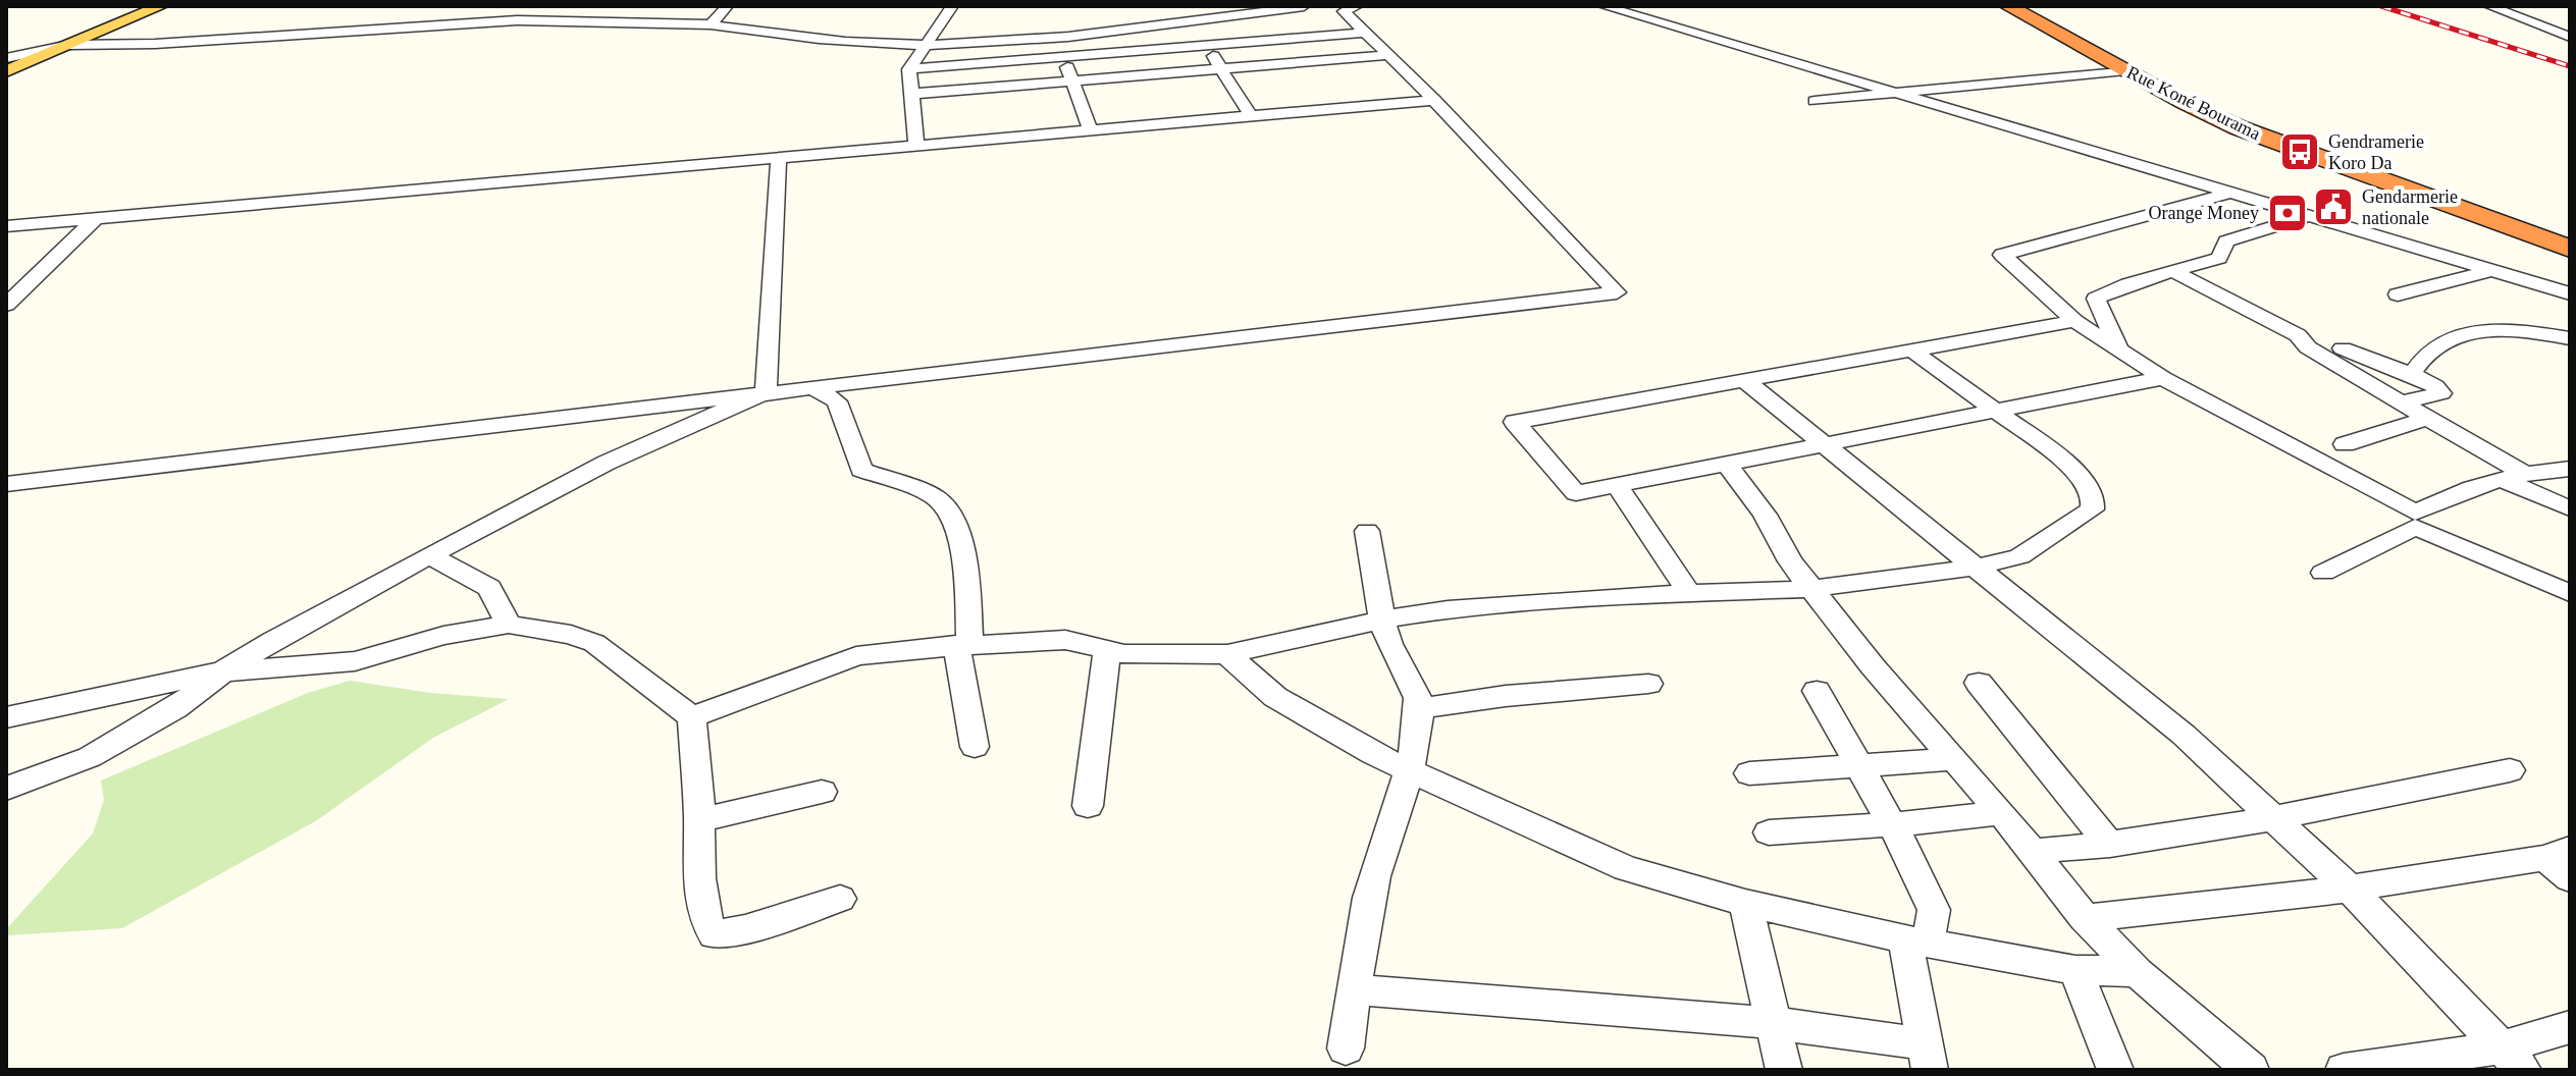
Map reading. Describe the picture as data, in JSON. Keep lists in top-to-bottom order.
{
  "streets": {
    "highway": ["Rue Koné Bourama"]
  },
  "places": {
    "bus stop": ["Gendramerie Koro Da"],
    "public building": ["Gendarmerie nationale"],
    "bank": ["Orange Money"]
  }
}
